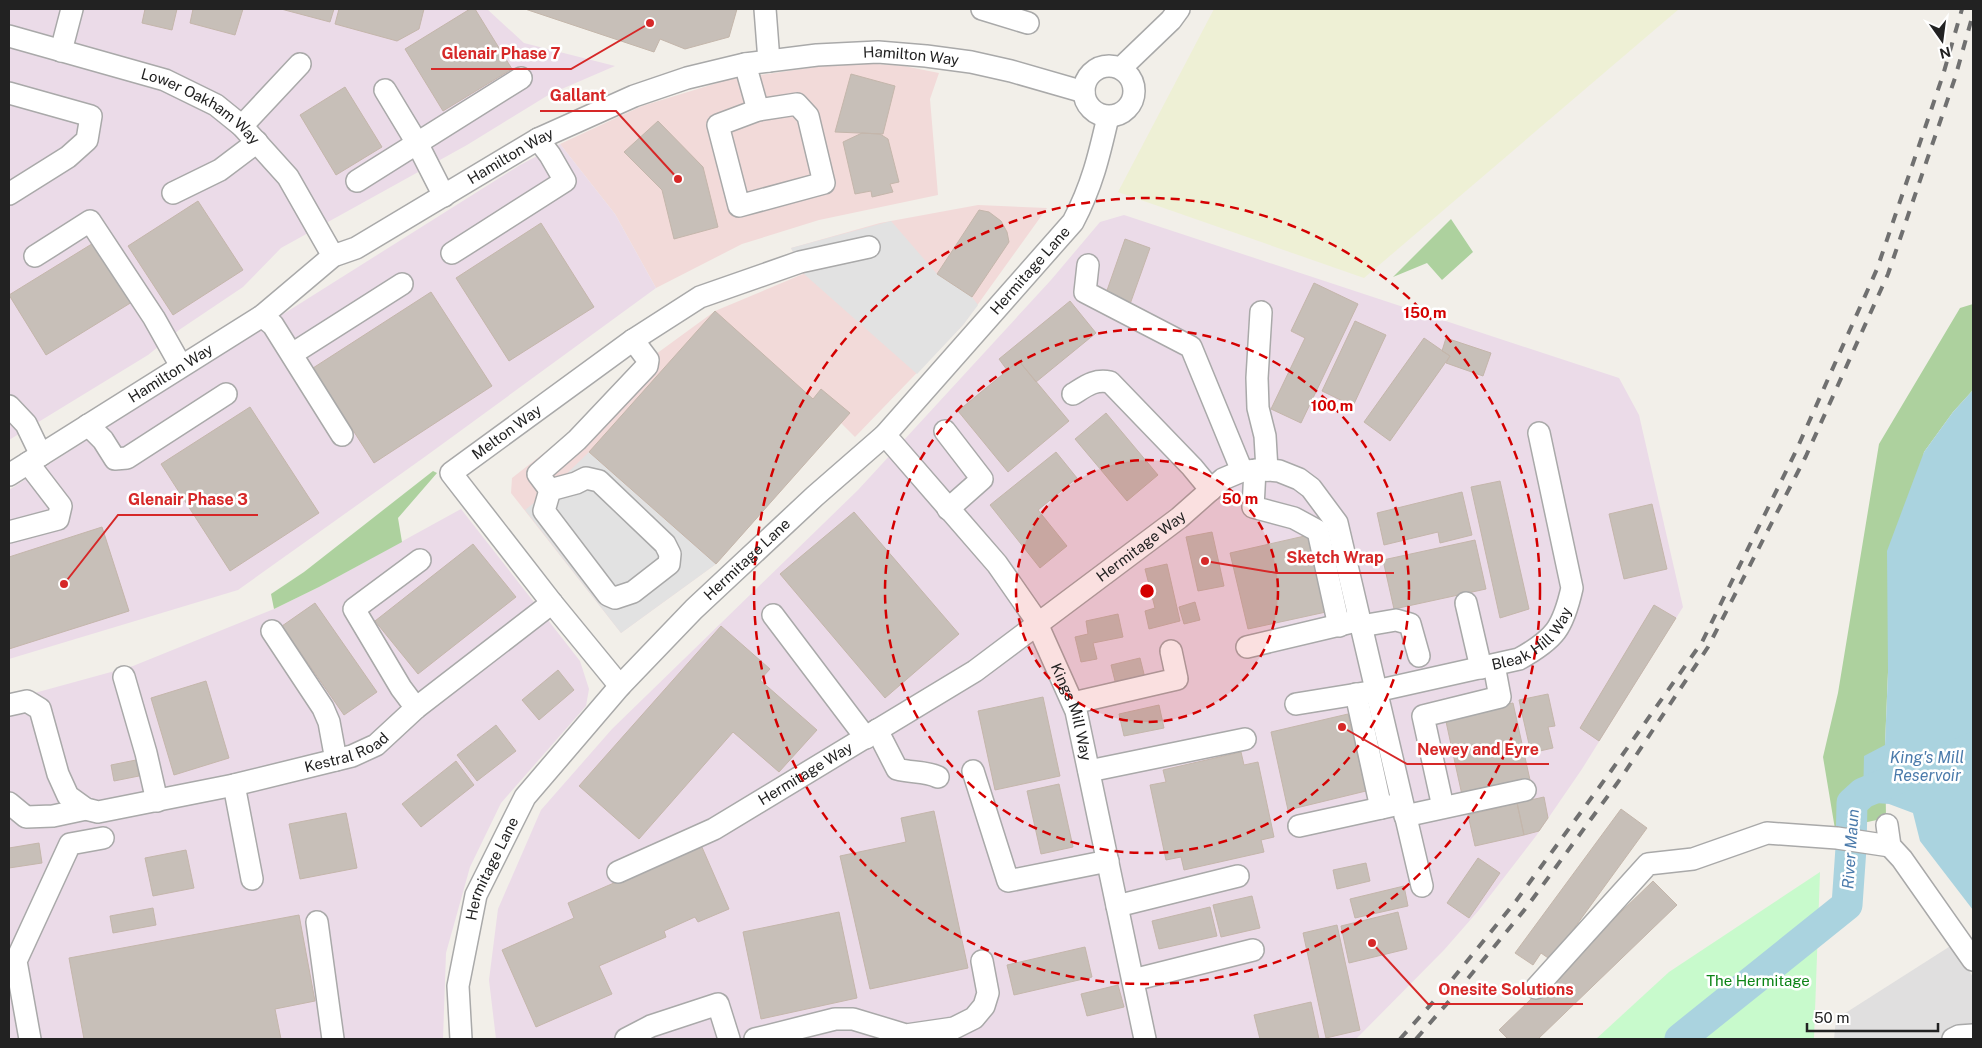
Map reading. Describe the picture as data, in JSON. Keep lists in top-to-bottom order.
{
  "streets": {
    "street": [
      "Hamilton Way",
      "Lower Oakham Way",
      "Hermitage Lane",
      "Melton Way",
      "Hermitage Way",
      "Bleak Hill Way",
      "Kings Mill Way",
      "Kestral Road"
    ]
  },
  "crossings": [
    ["Hamilton Way", "Lower Oakham Way"],
    ["Hamilton Way", "Hermitage Lane"],
    ["Hermitage Lane", "Melton Way"],
    ["Hermitage Lane", "Kings Mill Way"],
    ["Melton Way", "Kestral Road"],
    ["Hermitage Way", "Kings Mill Way"]
  ],
  "water": ["King's Mill Reservoir", "River Maun"],
  "parks": ["The Hermitage"],
  "places": [
    "Glenair Phase 7",
    "Gallant",
    "Sketch Wrap",
    "Glenair Phase 3",
    "Newey and Eyre",
    "Onesite Solutions"
  ],
  "scale_bar": "50 m",
  "north": "bottom",
  "rings": ["150 m", "100 m", "50 m"]
}
